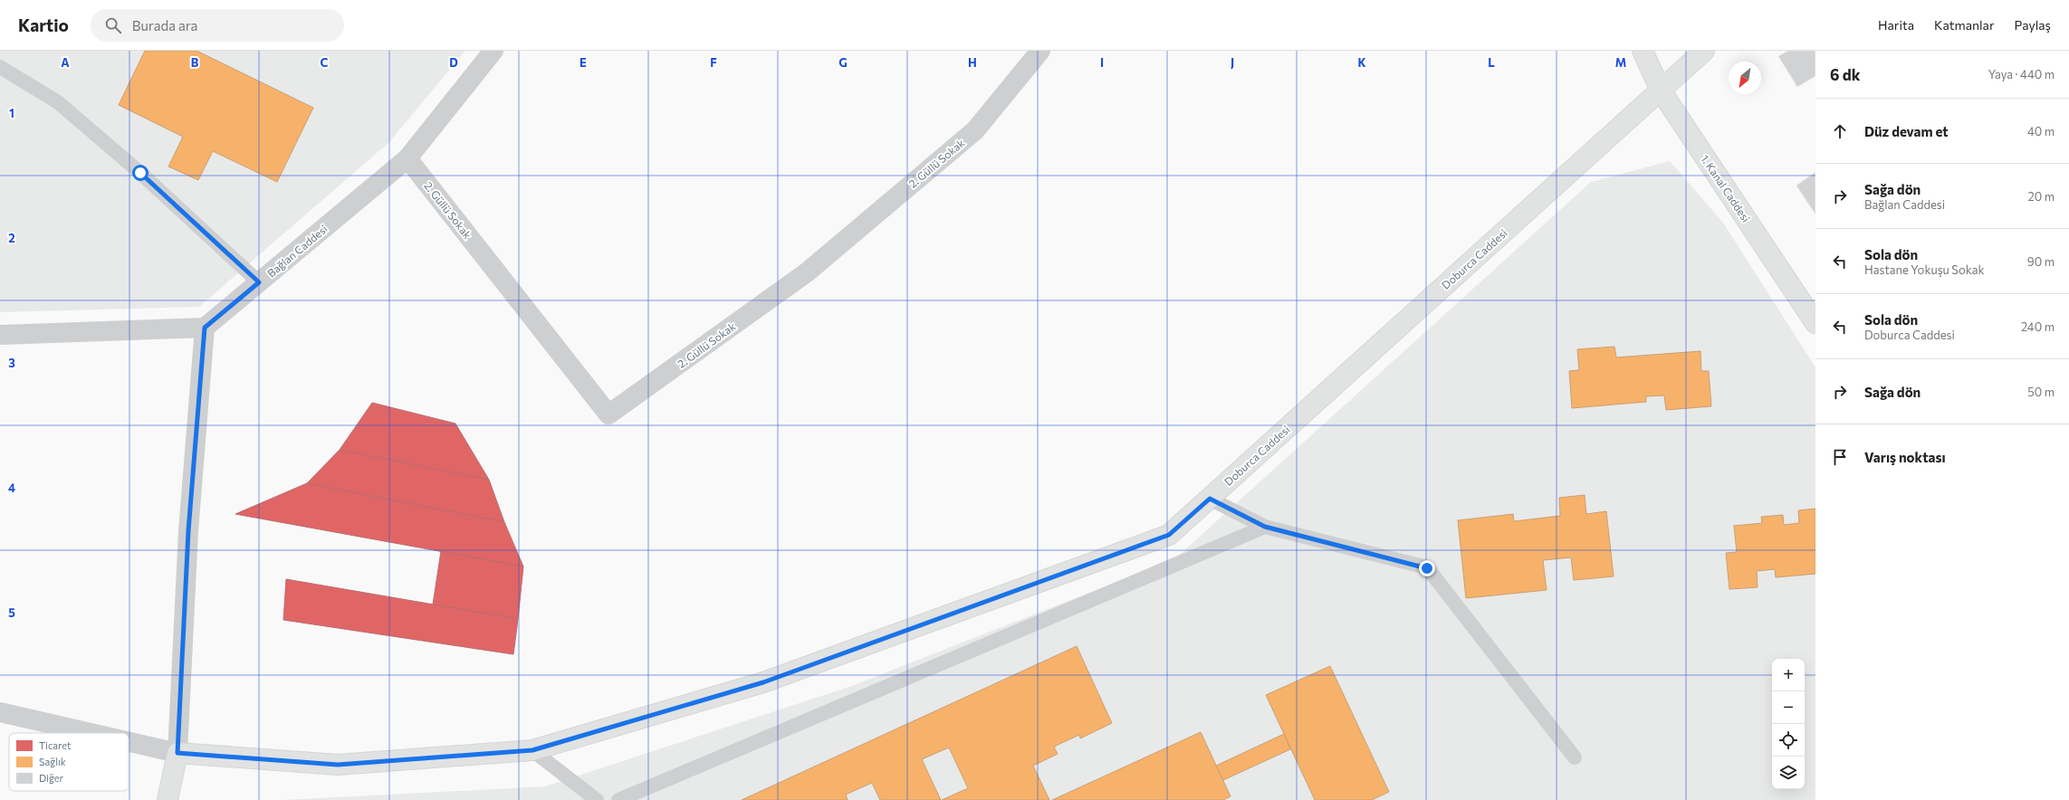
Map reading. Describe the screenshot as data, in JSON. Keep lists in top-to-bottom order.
{
  "streets": {
    "main road": ["1. Kanal Caddesi", "Doburca Caddesi"],
    "street": ["2. Güllü Sokak", "Bağlan Caddesi"]
  },
  "crossings": [
    ["2. Güllü Sokak", "Bağlan Caddesi"],
    ["1. Kanal Caddesi", "Doburca Caddesi"]
  ],
  "legend": ["Ticaret", "Sağlık", "Diğer"],
  "north": "bottom left",
  "page": {
    "header": "Kartio",
    "search": "Burada ara",
    "nav": ["Harita", "Katmanlar", "Paylaş"],
    "heading": ["6 dk", "Yaya · 440 m"],
    "list": [
      ["Düz devam et", "40 m"],
      ["Sağa dön", "Bağlan Caddesi", "20 m"],
      ["Sola dön", "Hastane Yokuşu Sokak", "90 m"],
      ["Sola dön", "Doburca Caddesi", "240 m"],
      ["Sağa dön", "50 m"],
      "Varış noktası"
    ],
    "map_buttons": ["+", "−"]
  },
  "grid": {
    "columns": [
      "A",
      "B",
      "C",
      "D",
      "E",
      "F",
      "G",
      "H",
      "I",
      "J",
      "K",
      "L",
      "M"
    ],
    "rows": [
      "1",
      "2",
      "3",
      "4",
      "5"
    ]
  }
}
